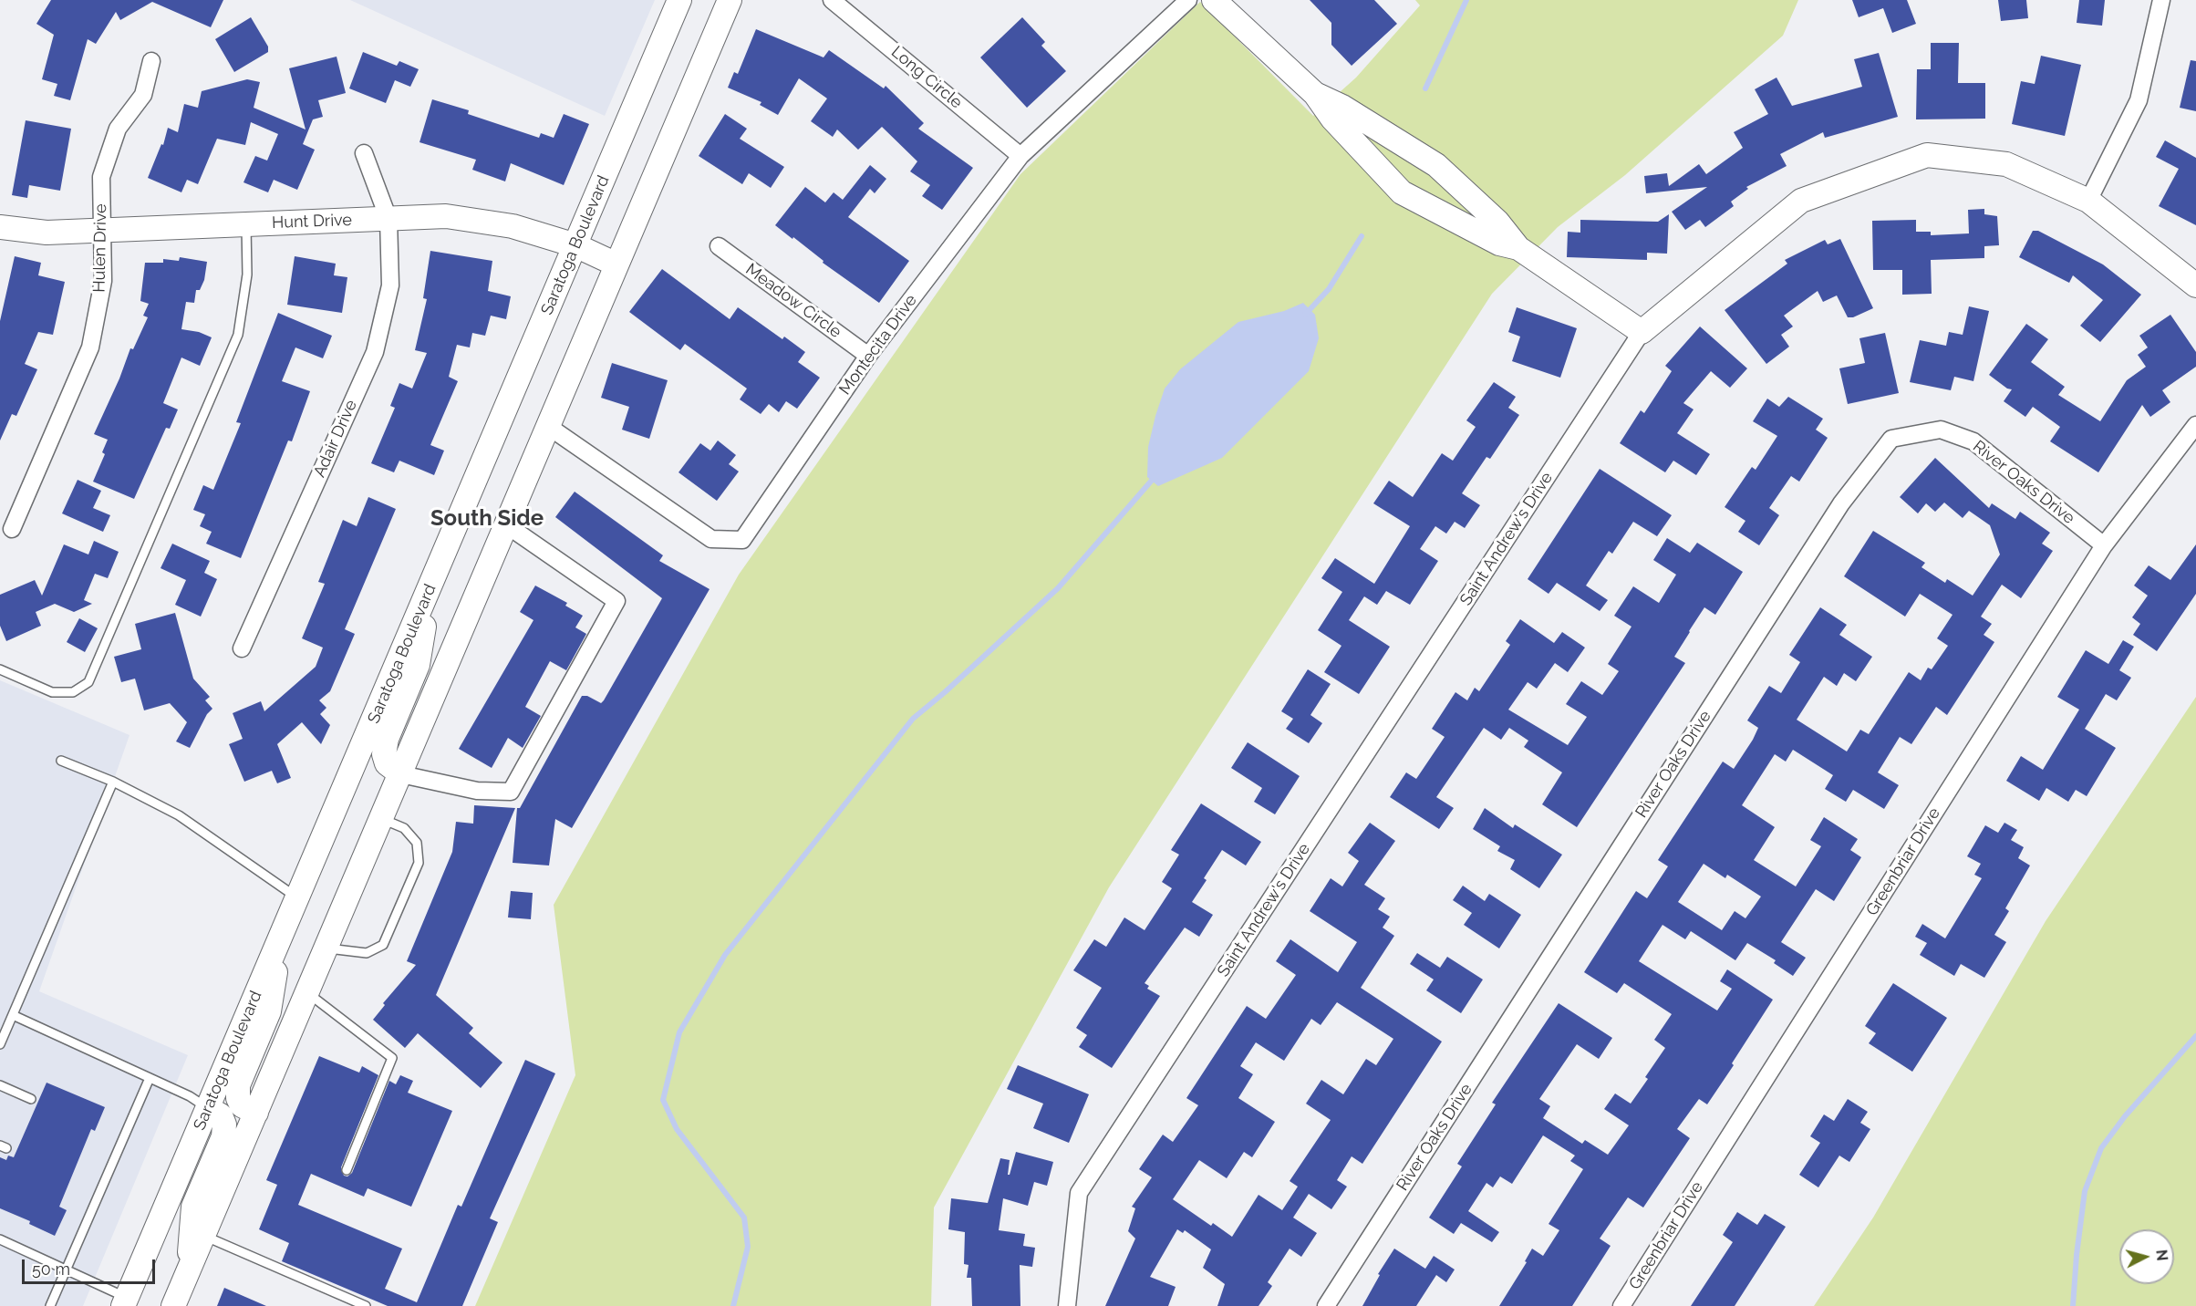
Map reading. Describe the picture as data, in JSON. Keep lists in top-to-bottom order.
{
  "streets": {
    "main road": ["Hunt Drive", "Saratoga Boulevard", "Saint Andrew's Drive"],
    "street": [
      "Long Circle",
      "Hulen Drive",
      "Meadow Circle",
      "Montecita Drive",
      "Adair Drive",
      "River Oaks Drive",
      "Greenbriar Drive"
    ]
  },
  "crossings": [
    ["Long Circle", "Montecita Drive"],
    ["Hunt Drive", "Saratoga Boulevard"],
    ["Hunt Drive", "Hulen Drive"],
    ["Hunt Drive", "Adair Drive"],
    ["Meadow Circle", "Montecita Drive"],
    ["River Oaks Drive", "Greenbriar Drive"]
  ],
  "districts": ["South Side"],
  "scale_bar": "50 m",
  "north": "right"
}
